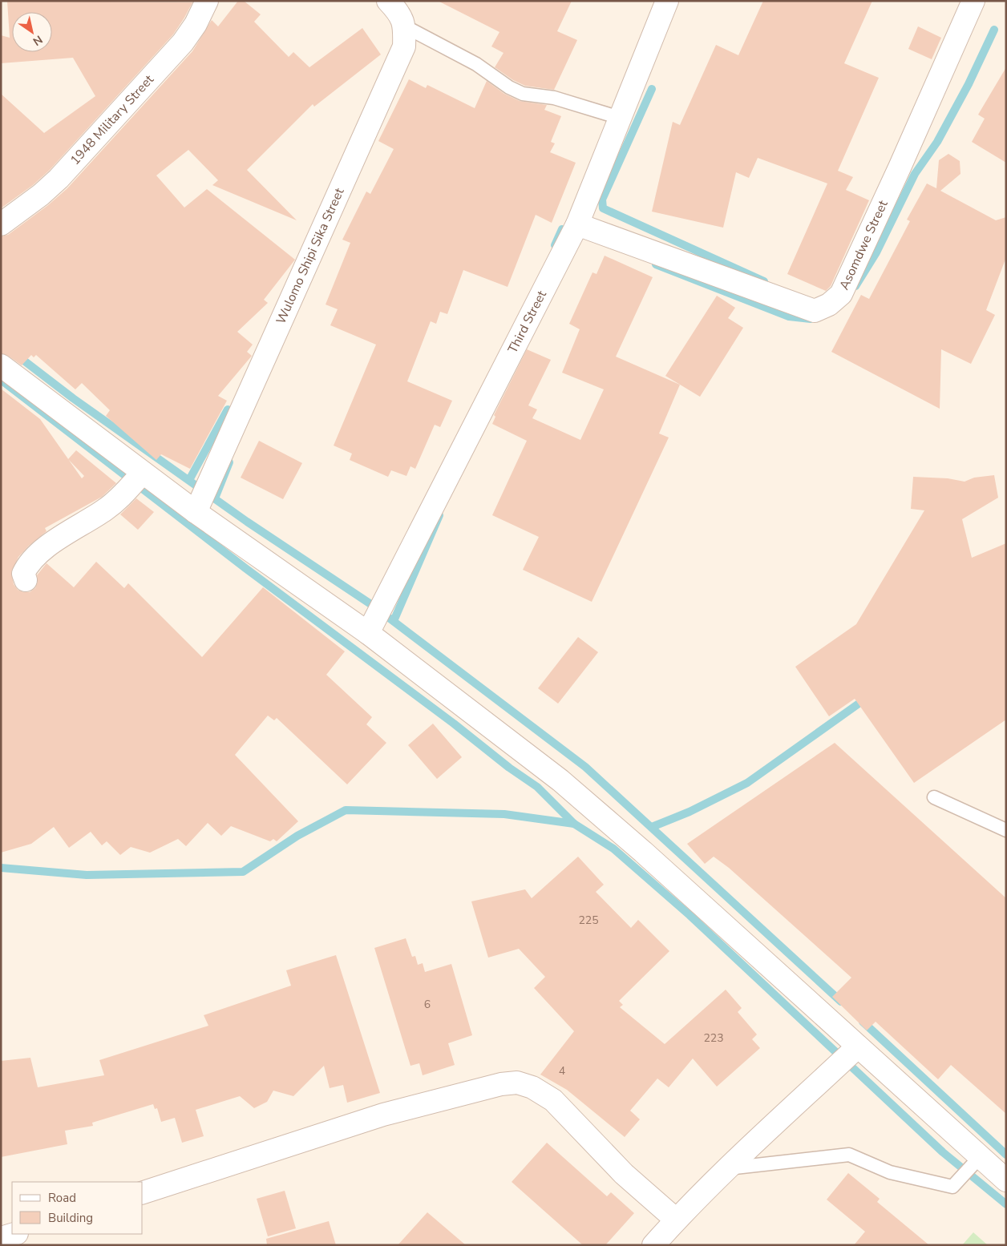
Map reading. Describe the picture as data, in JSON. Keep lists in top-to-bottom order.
{
  "streets": {
    "street": [
      "1948 Military Street",
      "Asomdwe Street",
      "Wulomo Shipi Sika Street",
      "Third Street"
    ]
  },
  "crossings": [
    ["Asomdwe Street", "Third Street"]
  ],
  "house_numbers": [
    "225",
    "6",
    "223",
    "4"
  ],
  "legend": ["Road", "Building"],
  "north": "bottom right"
}
